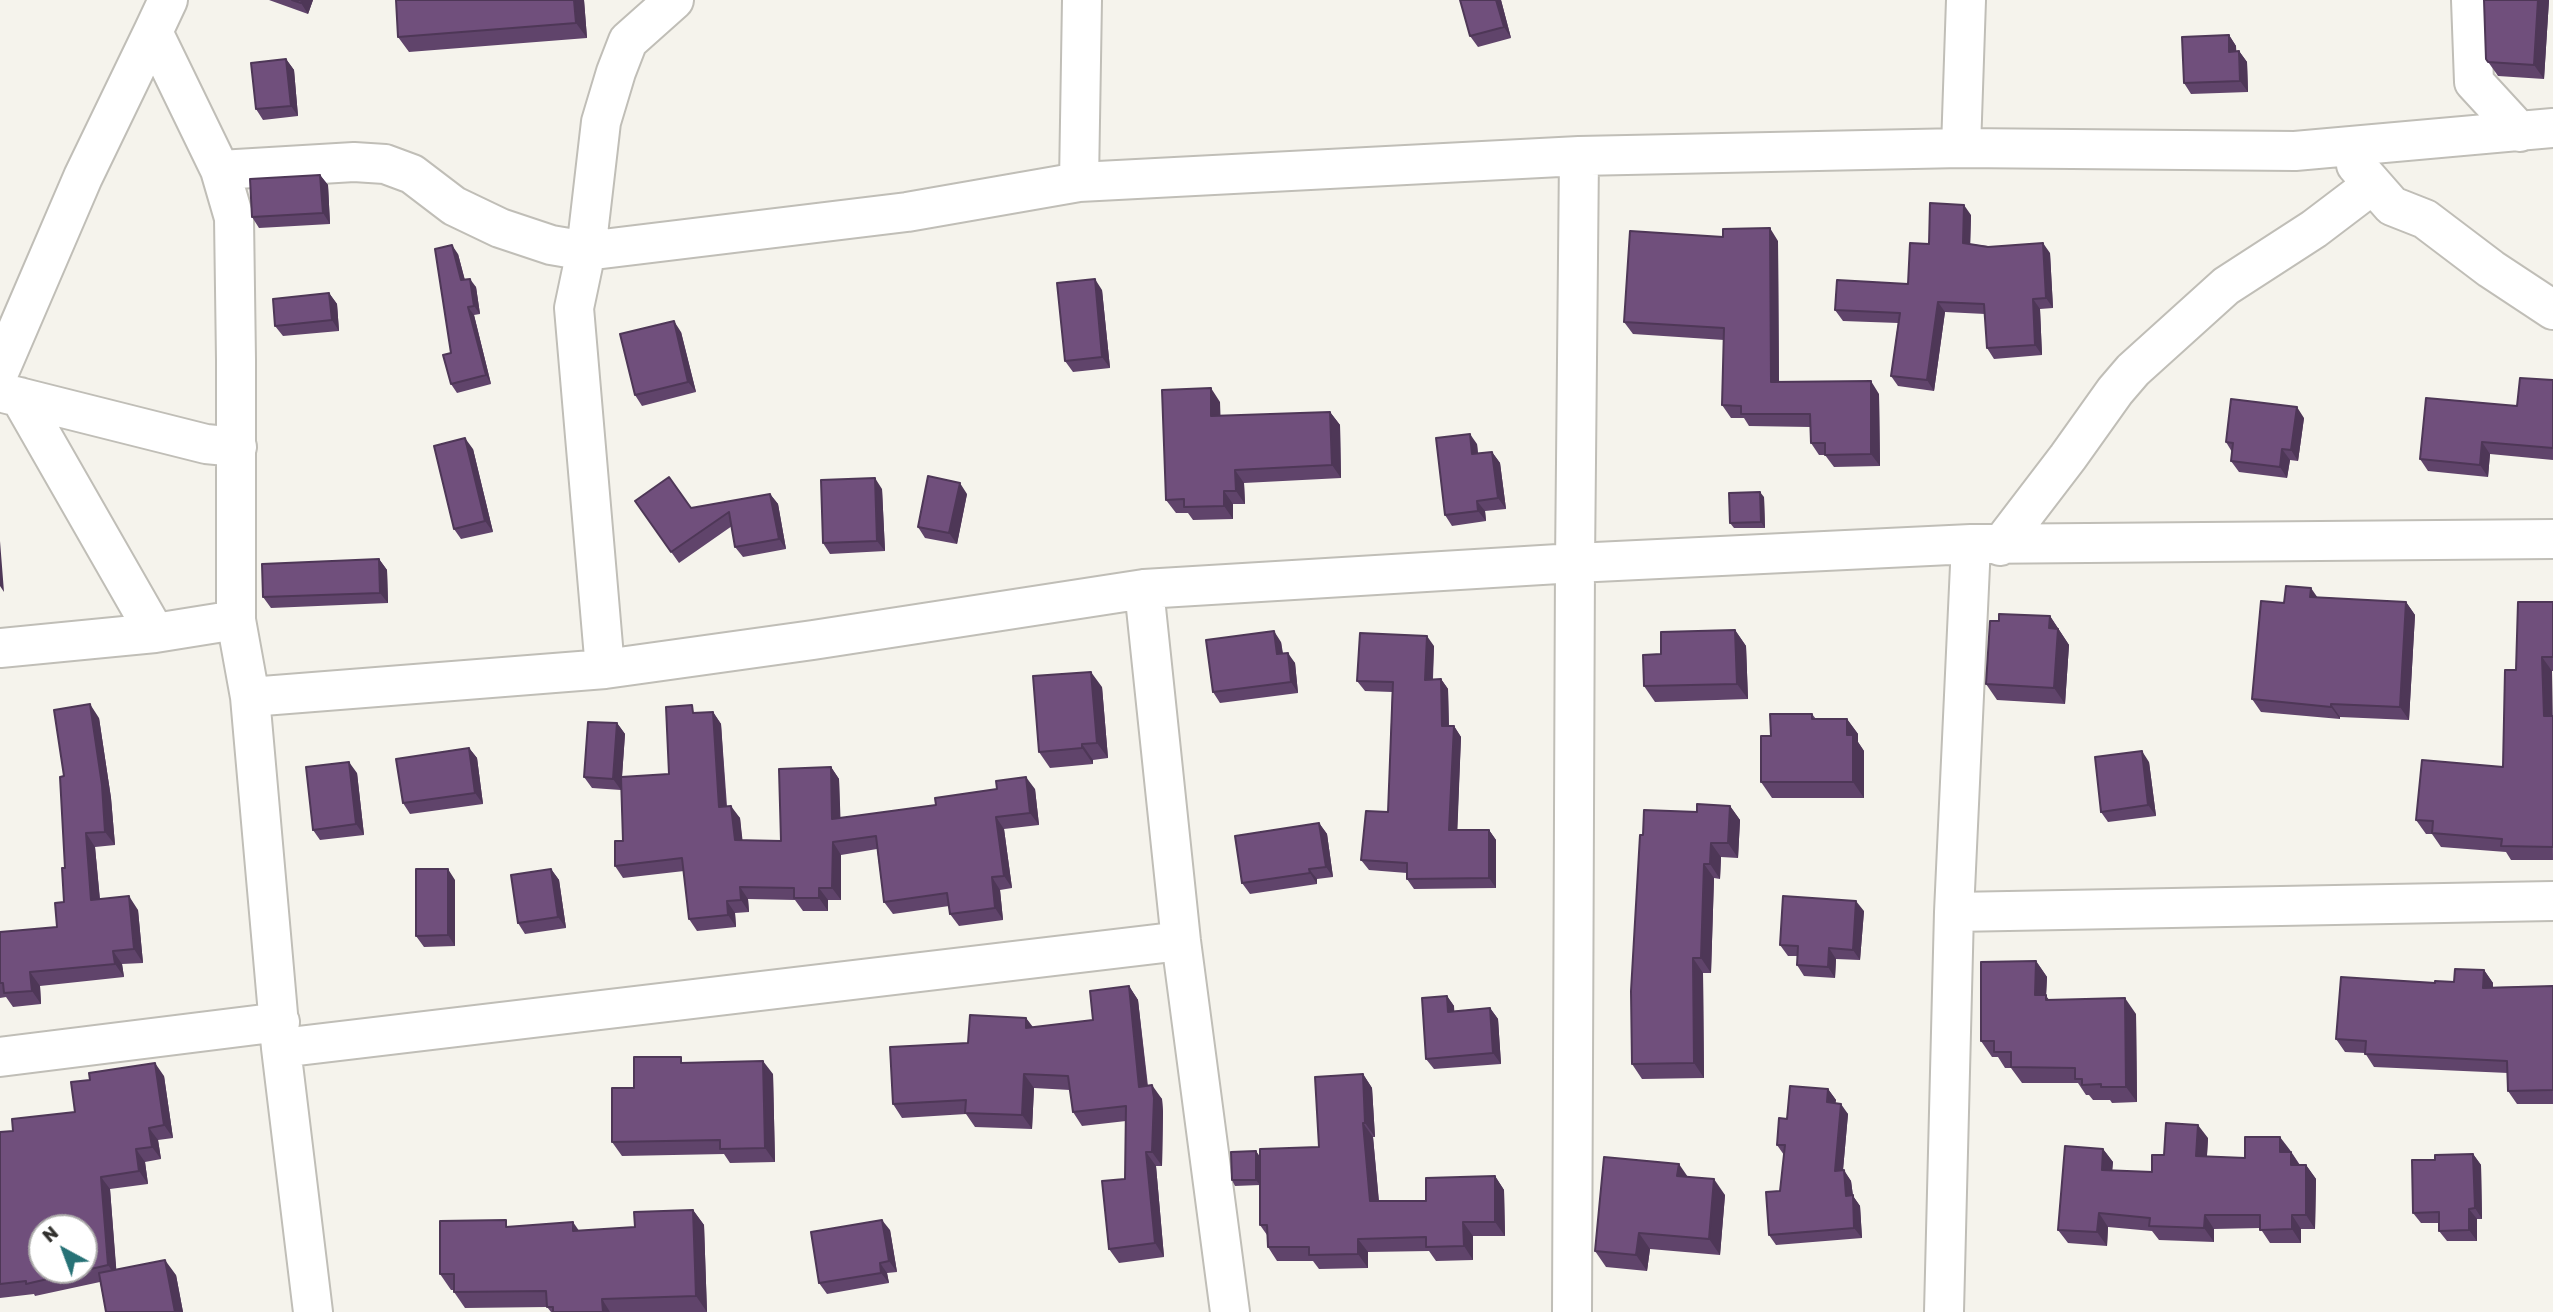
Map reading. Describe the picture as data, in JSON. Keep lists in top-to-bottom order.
{
  "north": "top left"
}
